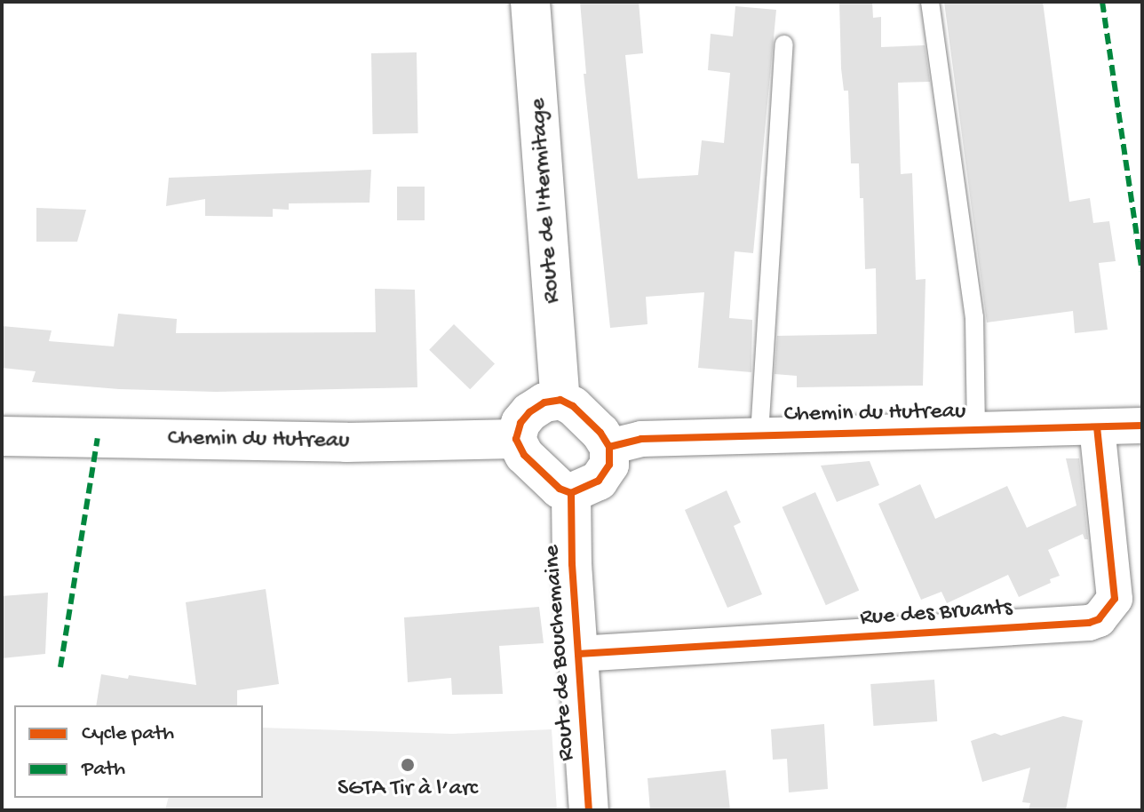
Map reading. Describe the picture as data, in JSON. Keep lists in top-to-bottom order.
{
  "streets": {
    "street": [
      "Route de l'Hermitage",
      "Chemin du Hutreau",
      "Rue des Bruants",
      "Route de Bouchemaine"
    ]
  },
  "crossings": [
    ["Route de l'Hermitage", "Chemin du Hutreau"],
    ["Route de l'Hermitage", "Route de Bouchemaine"],
    ["Chemin du Hutreau", "Rue des Bruants"],
    ["Chemin du Hutreau", "Route de Bouchemaine"],
    ["Rue des Bruants", "Route de Bouchemaine"]
  ],
  "places": ["SGTA Tir à l’arc"],
  "legend": ["Cycle path", "Path"]
}
